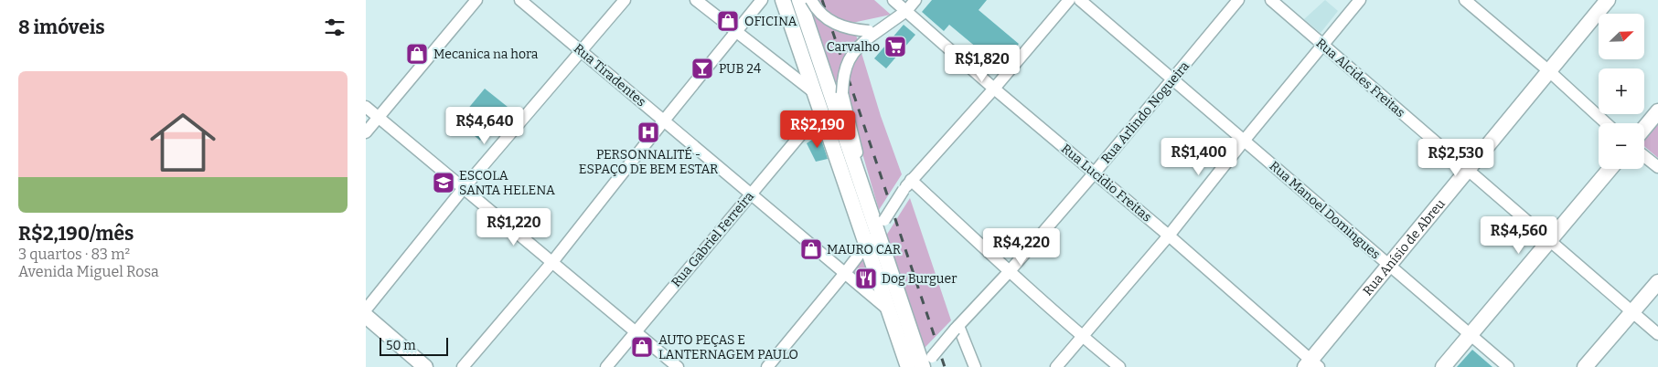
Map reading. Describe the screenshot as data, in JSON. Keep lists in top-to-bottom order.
{
  "streets": {
    "main road": ["Rua Anísio de Abreu"],
    "street": [
      "Rua Tiradentes",
      "Rua Alcides Freitas",
      "Rua Arlindo Nogueira",
      "Rua Lucidio Freitas",
      "Rua Manoel Domingues",
      "Rua Gabriel Ferreira"
    ]
  },
  "crossings": [
    ["Rua Tiradentes", "Rua Gabriel Ferreira"],
    ["Rua Alcides Freitas", "Rua Anísio de Abreu"],
    ["Rua Arlindo Nogueira", "Rua Lucidio Freitas"],
    ["Rua Arlindo Nogueira", "Rua Manoel Domingues"],
    ["Rua Lucidio Freitas", "Rua Anísio de Abreu"],
    ["Rua Manoel Domingues", "Rua Anísio de Abreu"]
  ],
  "places": {
    "shop": [
      "OFICINA",
      "Mecanica na hora",
      "MAURO CAR",
      "AUTO PEÇAS E LANTERNAGEM PAULO"
    ],
    "supermarket": ["Carvalho"],
    "bar": ["PUB 24"],
    "hospital": ["PERSONNALITÉ - ESPAÇO DE BEM ESTAR"],
    "school or university": ["ESCOLA SANTA HELENA"],
    "restaurant": ["Dog Burguer"]
  },
  "scale_bar": "50 m",
  "north": "top right",
  "page": {
    "heading": "8 imóveis",
    "map_buttons": ["+", "−"],
    "price": [
      "R$1,820",
      "R$4,640",
      "R$2,190",
      "R$1,400",
      "R$2,530",
      "R$1,220",
      "R$4,560",
      "R$4,220"
    ],
    "list": [
      {
        "name": "R$2,190/mês",
        "note": "3 quartos · 83 m² · Avenida Miguel Rosa"
      }
    ],
    "scale": "50 m"
  }
}
